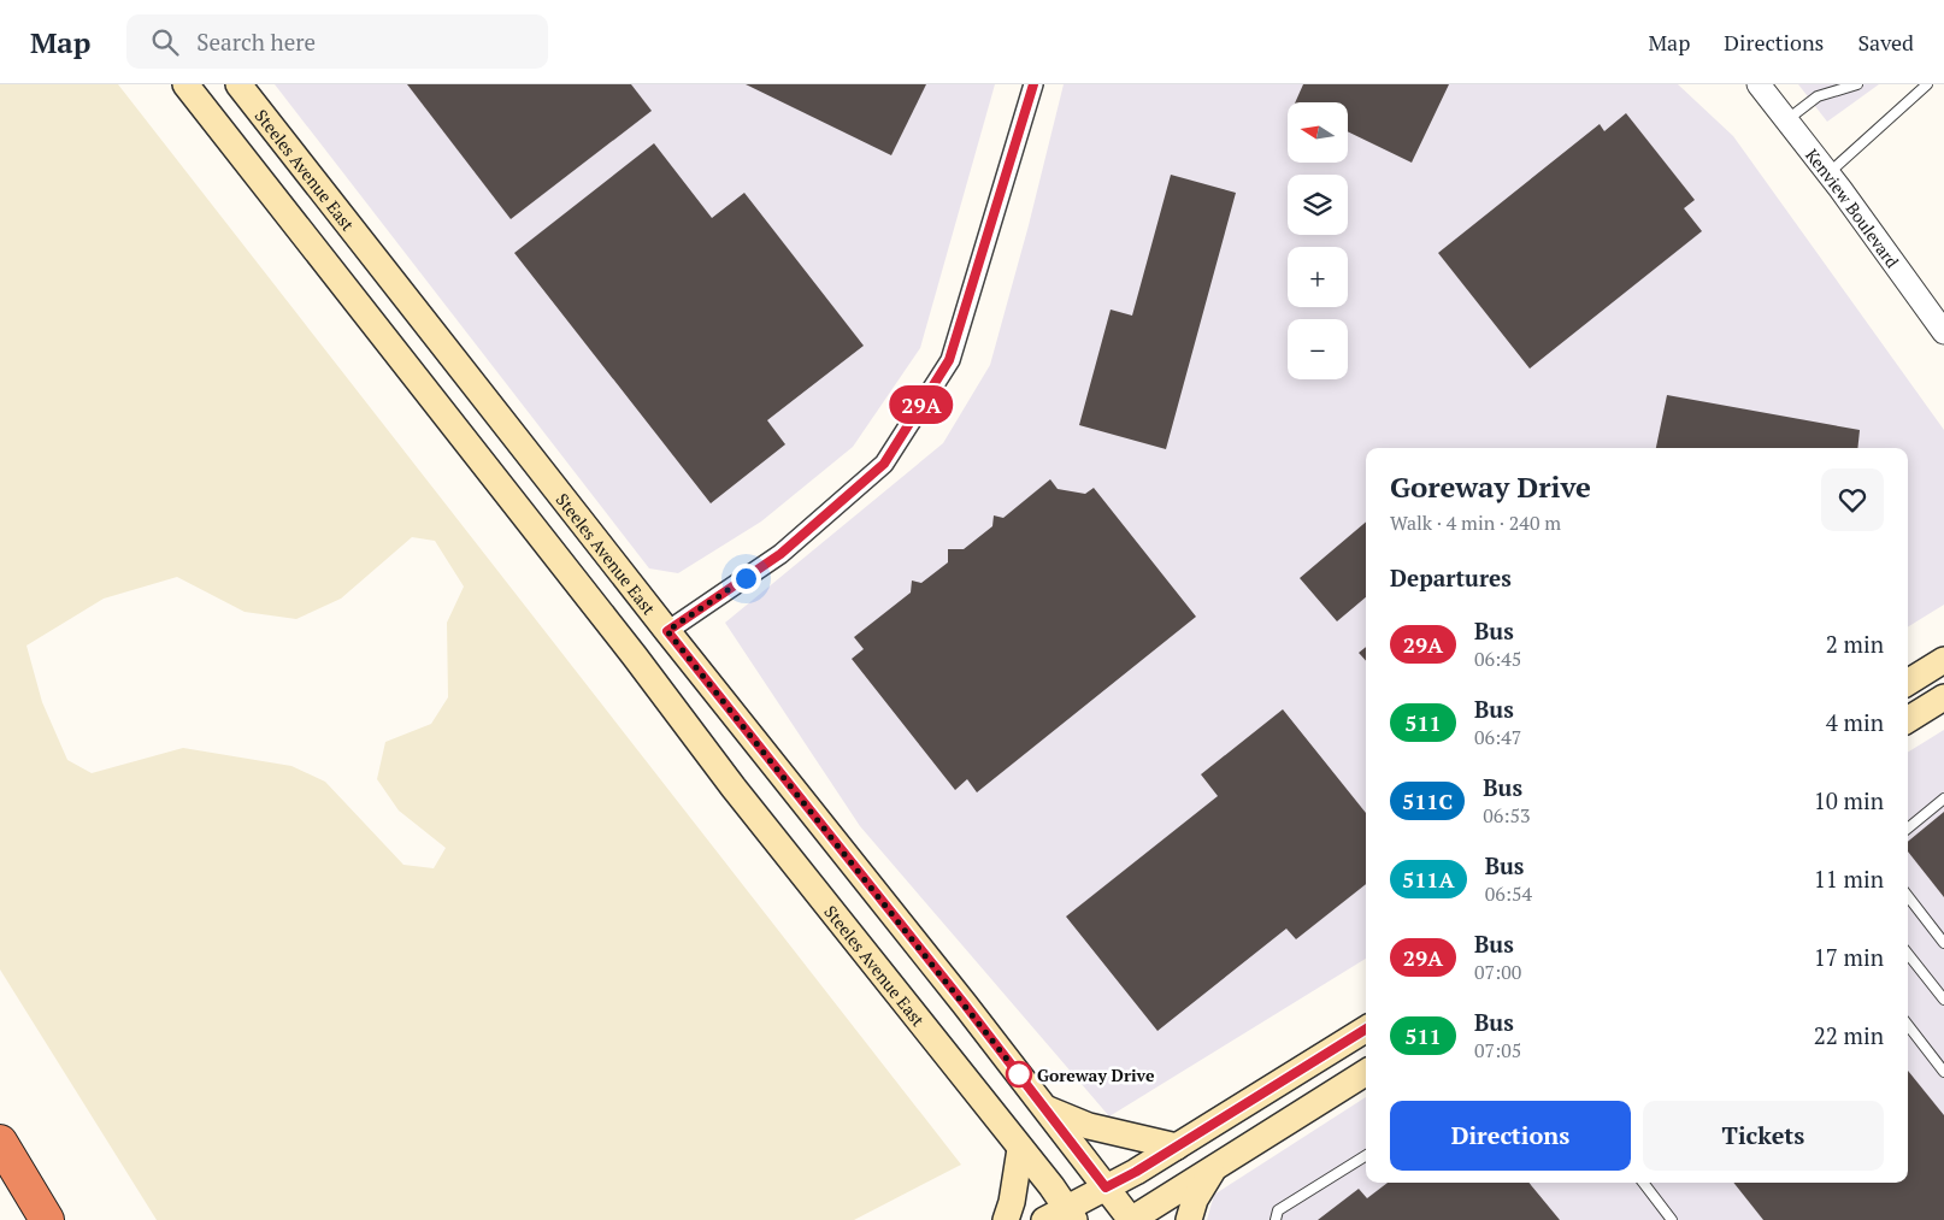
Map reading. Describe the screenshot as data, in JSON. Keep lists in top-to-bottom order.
{
  "streets": {
    "main road": ["Steeles Avenue East"],
    "street": ["Kenview Boulevard"]
  },
  "places": ["Goreway Drive"],
  "lines": ["bus line 29A"],
  "north": "left",
  "page": {
    "header": "Map",
    "search": "Search here",
    "nav": ["Map", "Directions", "Saved"],
    "on_map": "29A",
    "map_buttons": ["+", "−"],
    "heading": [
      ["Goreway Drive", "Walk · 4 min · 240 m"],
      "Departures"
    ],
    "list": [
      {
        "mark": "29A",
        "name": "Bus",
        "note": "06:45",
        "value": "2 min"
      },
      {
        "mark": "511",
        "name": "Bus",
        "note": "06:47",
        "value": "4 min"
      },
      {
        "mark": "511C",
        "name": "Bus",
        "note": "06:53",
        "value": "10 min"
      },
      {
        "mark": "511A",
        "name": "Bus",
        "note": "06:54",
        "value": "11 min"
      },
      {
        "mark": "29A",
        "name": "Bus",
        "note": "07:00",
        "value": "17 min"
      },
      {
        "mark": "511",
        "name": "Bus",
        "note": "07:05",
        "value": "22 min"
      }
    ],
    "buttons": ["Directions", "Tickets"]
  }
}
